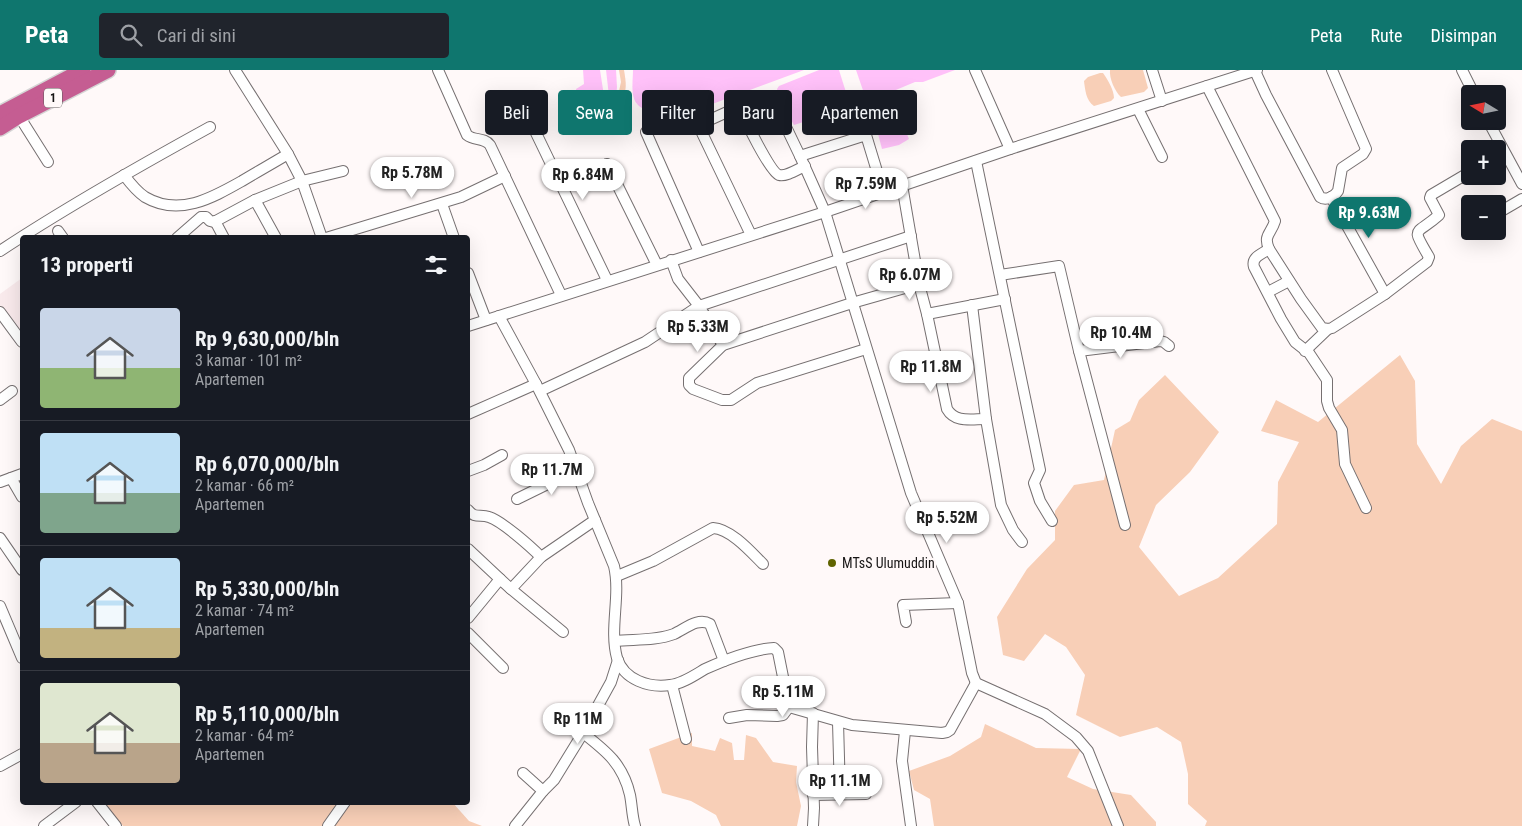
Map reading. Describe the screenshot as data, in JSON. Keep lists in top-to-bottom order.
{
  "streets": {
    "highway": ["1"]
  },
  "places": ["MTsS Ulumuddin"],
  "north": "left",
  "page": {
    "header": "Peta",
    "search": "Cari di sini",
    "nav": ["Peta", "Rute", "Disimpan"],
    "map_buttons": ["+", "−"],
    "chip": [
      "Beli",
      "Sewa",
      "Filter",
      "Baru",
      "Apartemen"
    ],
    "price": [
      "Rp 5.78M",
      "Rp 6.84M",
      "Rp 7.59M",
      "Rp 9.63M",
      "Rp 6.07M",
      "Rp 5.33M",
      "Rp 10.4M",
      "Rp 11.8M",
      "Rp 11.7M",
      "Rp 5.52M",
      "Rp 5.11M",
      "Rp 11M",
      "Rp 11.1M"
    ],
    "heading": "13 properti",
    "list": [
      {
        "name": "Rp 9,630,000/bln",
        "note": "3 kamar · 101 m² · Apartemen"
      },
      {
        "name": "Rp 6,070,000/bln",
        "note": "2 kamar · 66 m² · Apartemen"
      },
      {
        "name": "Rp 5,330,000/bln",
        "note": "2 kamar · 74 m² · Apartemen"
      },
      {
        "name": "Rp 5,110,000/bln",
        "note": "2 kamar · 64 m² · Apartemen"
      }
    ]
  }
}
